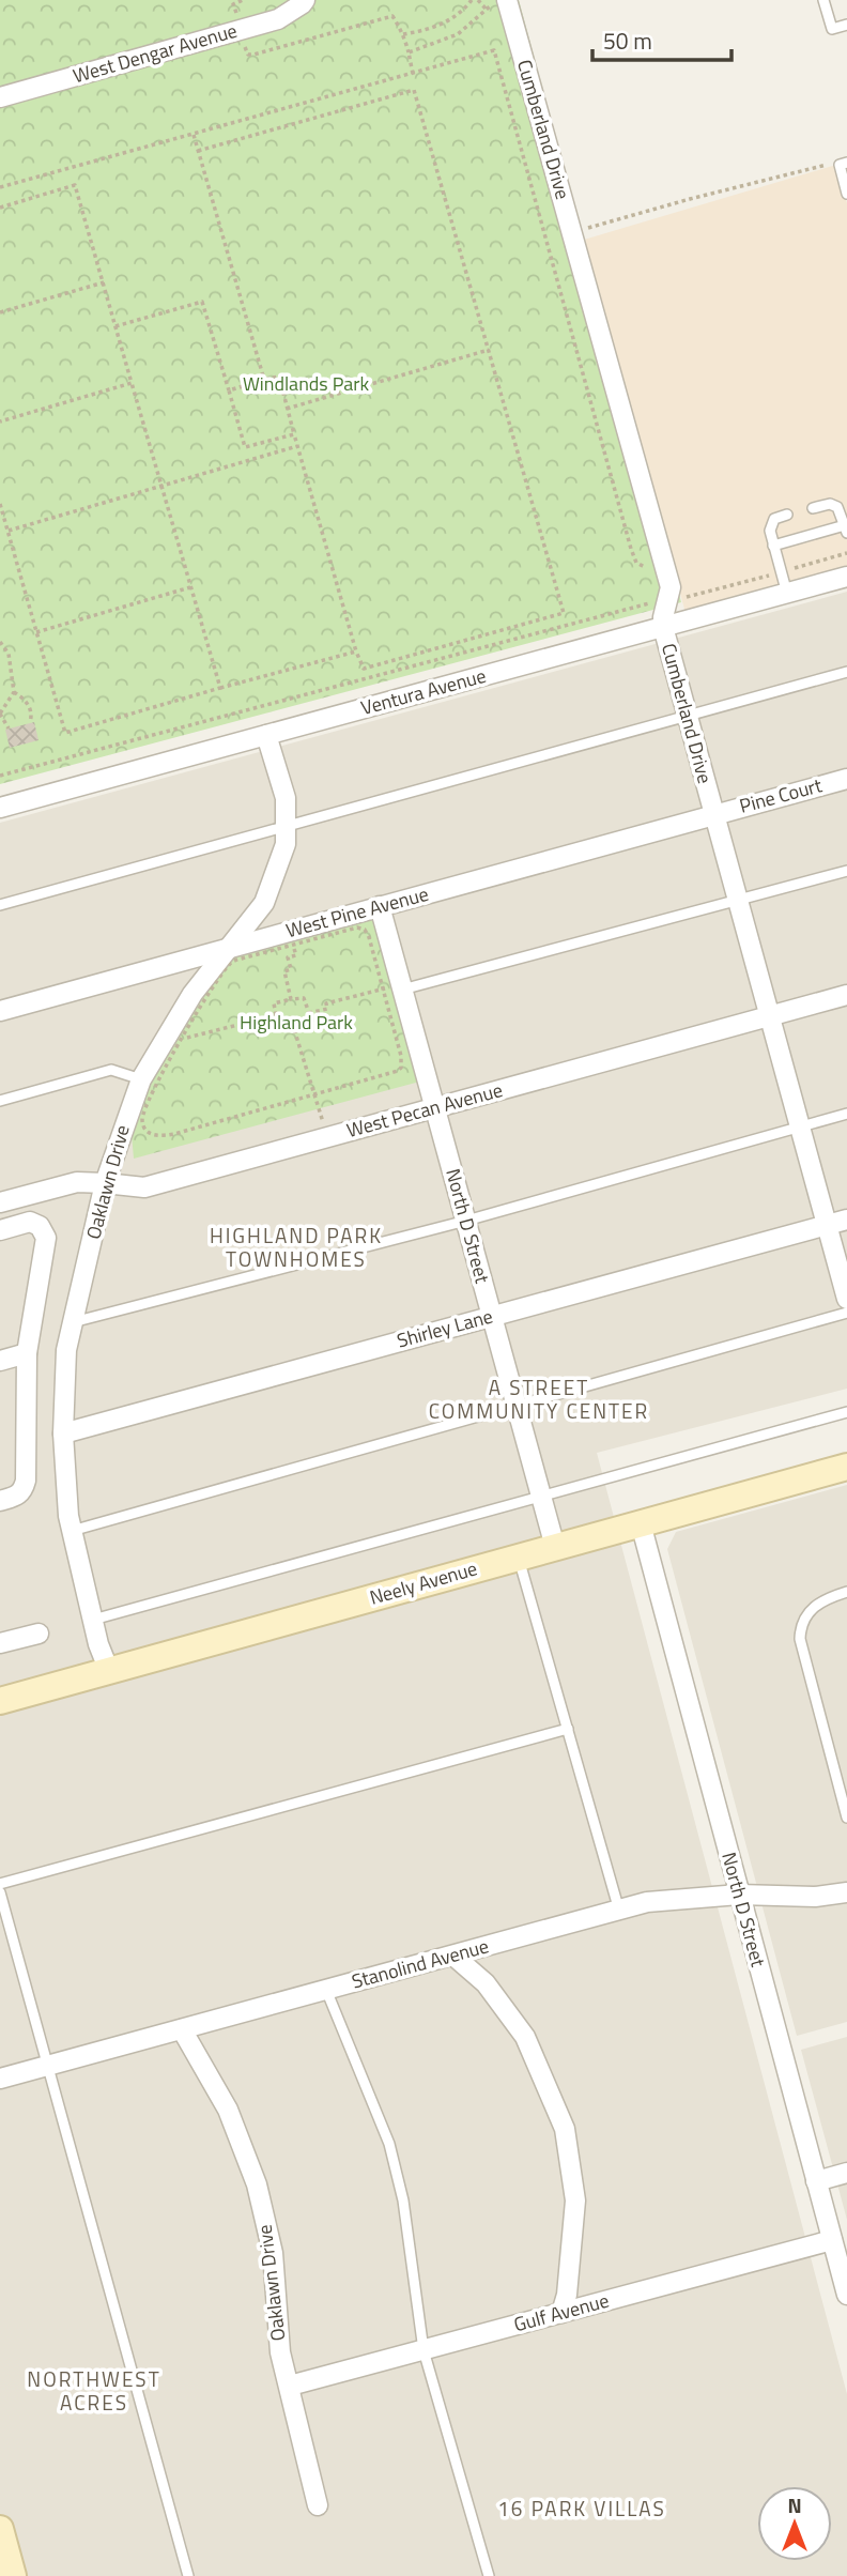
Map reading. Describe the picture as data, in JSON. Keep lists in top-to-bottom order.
{
  "streets": {
    "street": [
      "West Dengar Avenue",
      "Cumberland Drive",
      "Ventura Avenue",
      "Pine Court",
      "West Pine Avenue",
      "West Pecan Avenue",
      "Oaklawn Drive",
      "North D Street",
      "Shirley Lane",
      "Neely Avenue",
      "Stanolind Avenue",
      "Gulf Avenue"
    ]
  },
  "crossings": [
    ["Cumberland Drive", "Ventura Avenue"],
    ["Cumberland Drive", "Pine Court"],
    ["Cumberland Drive", "West Pine Avenue"],
    ["Cumberland Drive", "West Pecan Avenue"],
    ["Cumberland Drive", "Shirley Lane"],
    ["Ventura Avenue", "Oaklawn Drive"],
    ["Pine Court", "West Pine Avenue"],
    ["West Pine Avenue", "Oaklawn Drive"],
    ["West Pine Avenue", "North D Street"],
    ["West Pecan Avenue", "Oaklawn Drive"],
    ["West Pecan Avenue", "North D Street"],
    ["Oaklawn Drive", "Shirley Lane"],
    ["Oaklawn Drive", "Neely Avenue"],
    ["Oaklawn Drive", "Stanolind Avenue"],
    ["Oaklawn Drive", "Gulf Avenue"],
    ["North D Street", "Shirley Lane"],
    ["North D Street", "Neely Avenue"],
    ["North D Street", "Stanolind Avenue"],
    ["North D Street", "Gulf Avenue"]
  ],
  "districts": [
    "HIGHLAND PARK TOWNHOMES",
    "A STREET COMMUNITY CENTER",
    "NORTHWEST ACRES",
    "16 PARK VILLAS"
  ],
  "parks": ["Windlands Park", "Highland Park"],
  "scale_bar": "50 m",
  "north": "top"
}
